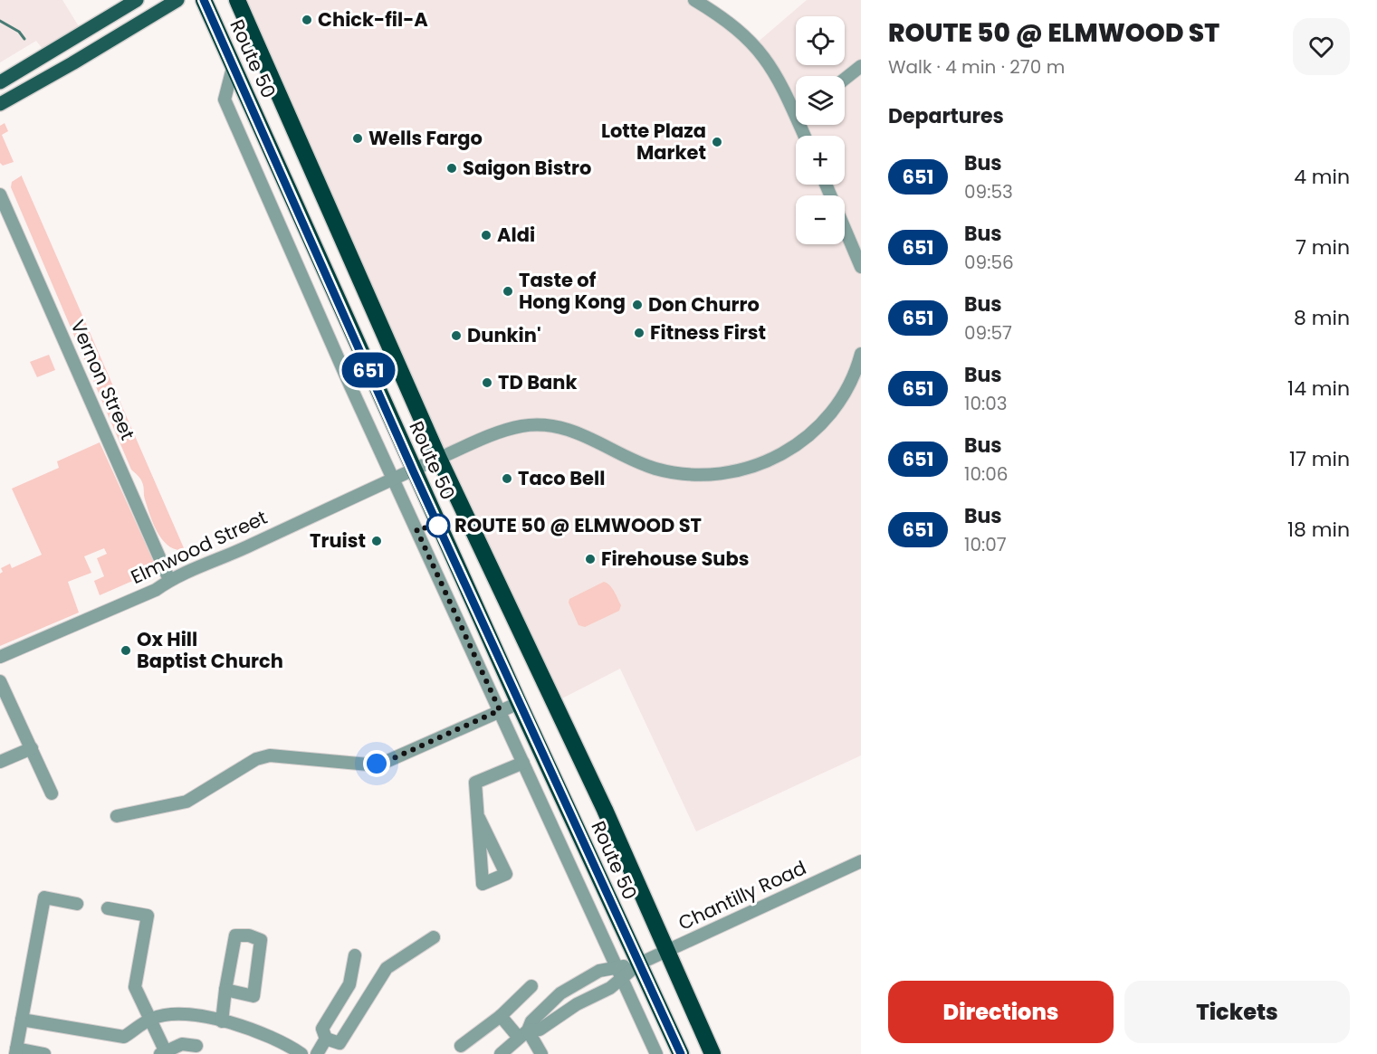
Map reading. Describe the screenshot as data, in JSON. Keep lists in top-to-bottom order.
{
  "streets": {
    "highway": ["Route 50"],
    "street": ["Vernon Street", "Elmwood Street", "Chantilly Road"]
  },
  "crossings": [
    ["Route 50", "Elmwood Street"],
    ["Route 50", "Chantilly Road"],
    ["Vernon Street", "Elmwood Street"]
  ],
  "places": [
    "Chick-fil-A",
    "Wells Fargo",
    "Lotte Plaza Market",
    "Saigon Bistro",
    "Aldi",
    "Taste of Hong Kong",
    "Don Churro",
    "Fitness First",
    "Dunkin'",
    "TD Bank",
    "Taco Bell",
    "ROUTE 50 @ ELMWOOD ST",
    "Truist",
    "Firehouse Subs",
    "Ox Hill Baptist Church"
  ],
  "lines": ["bus line 651"],
  "page": {
    "on_map": "651",
    "heading": [
      ["ROUTE 50 @ ELMWOOD ST", "Walk · 4 min · 270 m"],
      "Departures"
    ],
    "map_buttons": ["+", "−"],
    "list": [
      {
        "mark": "651",
        "name": "Bus",
        "note": "09:53",
        "value": "4 min"
      },
      {
        "mark": "651",
        "name": "Bus",
        "note": "09:56",
        "value": "7 min"
      },
      {
        "mark": "651",
        "name": "Bus",
        "note": "09:57",
        "value": "8 min"
      },
      {
        "mark": "651",
        "name": "Bus",
        "note": "10:03",
        "value": "14 min"
      },
      {
        "mark": "651",
        "name": "Bus",
        "note": "10:06",
        "value": "17 min"
      },
      {
        "mark": "651",
        "name": "Bus",
        "note": "10:07",
        "value": "18 min"
      }
    ],
    "buttons": ["Directions", "Tickets"]
  }
}
